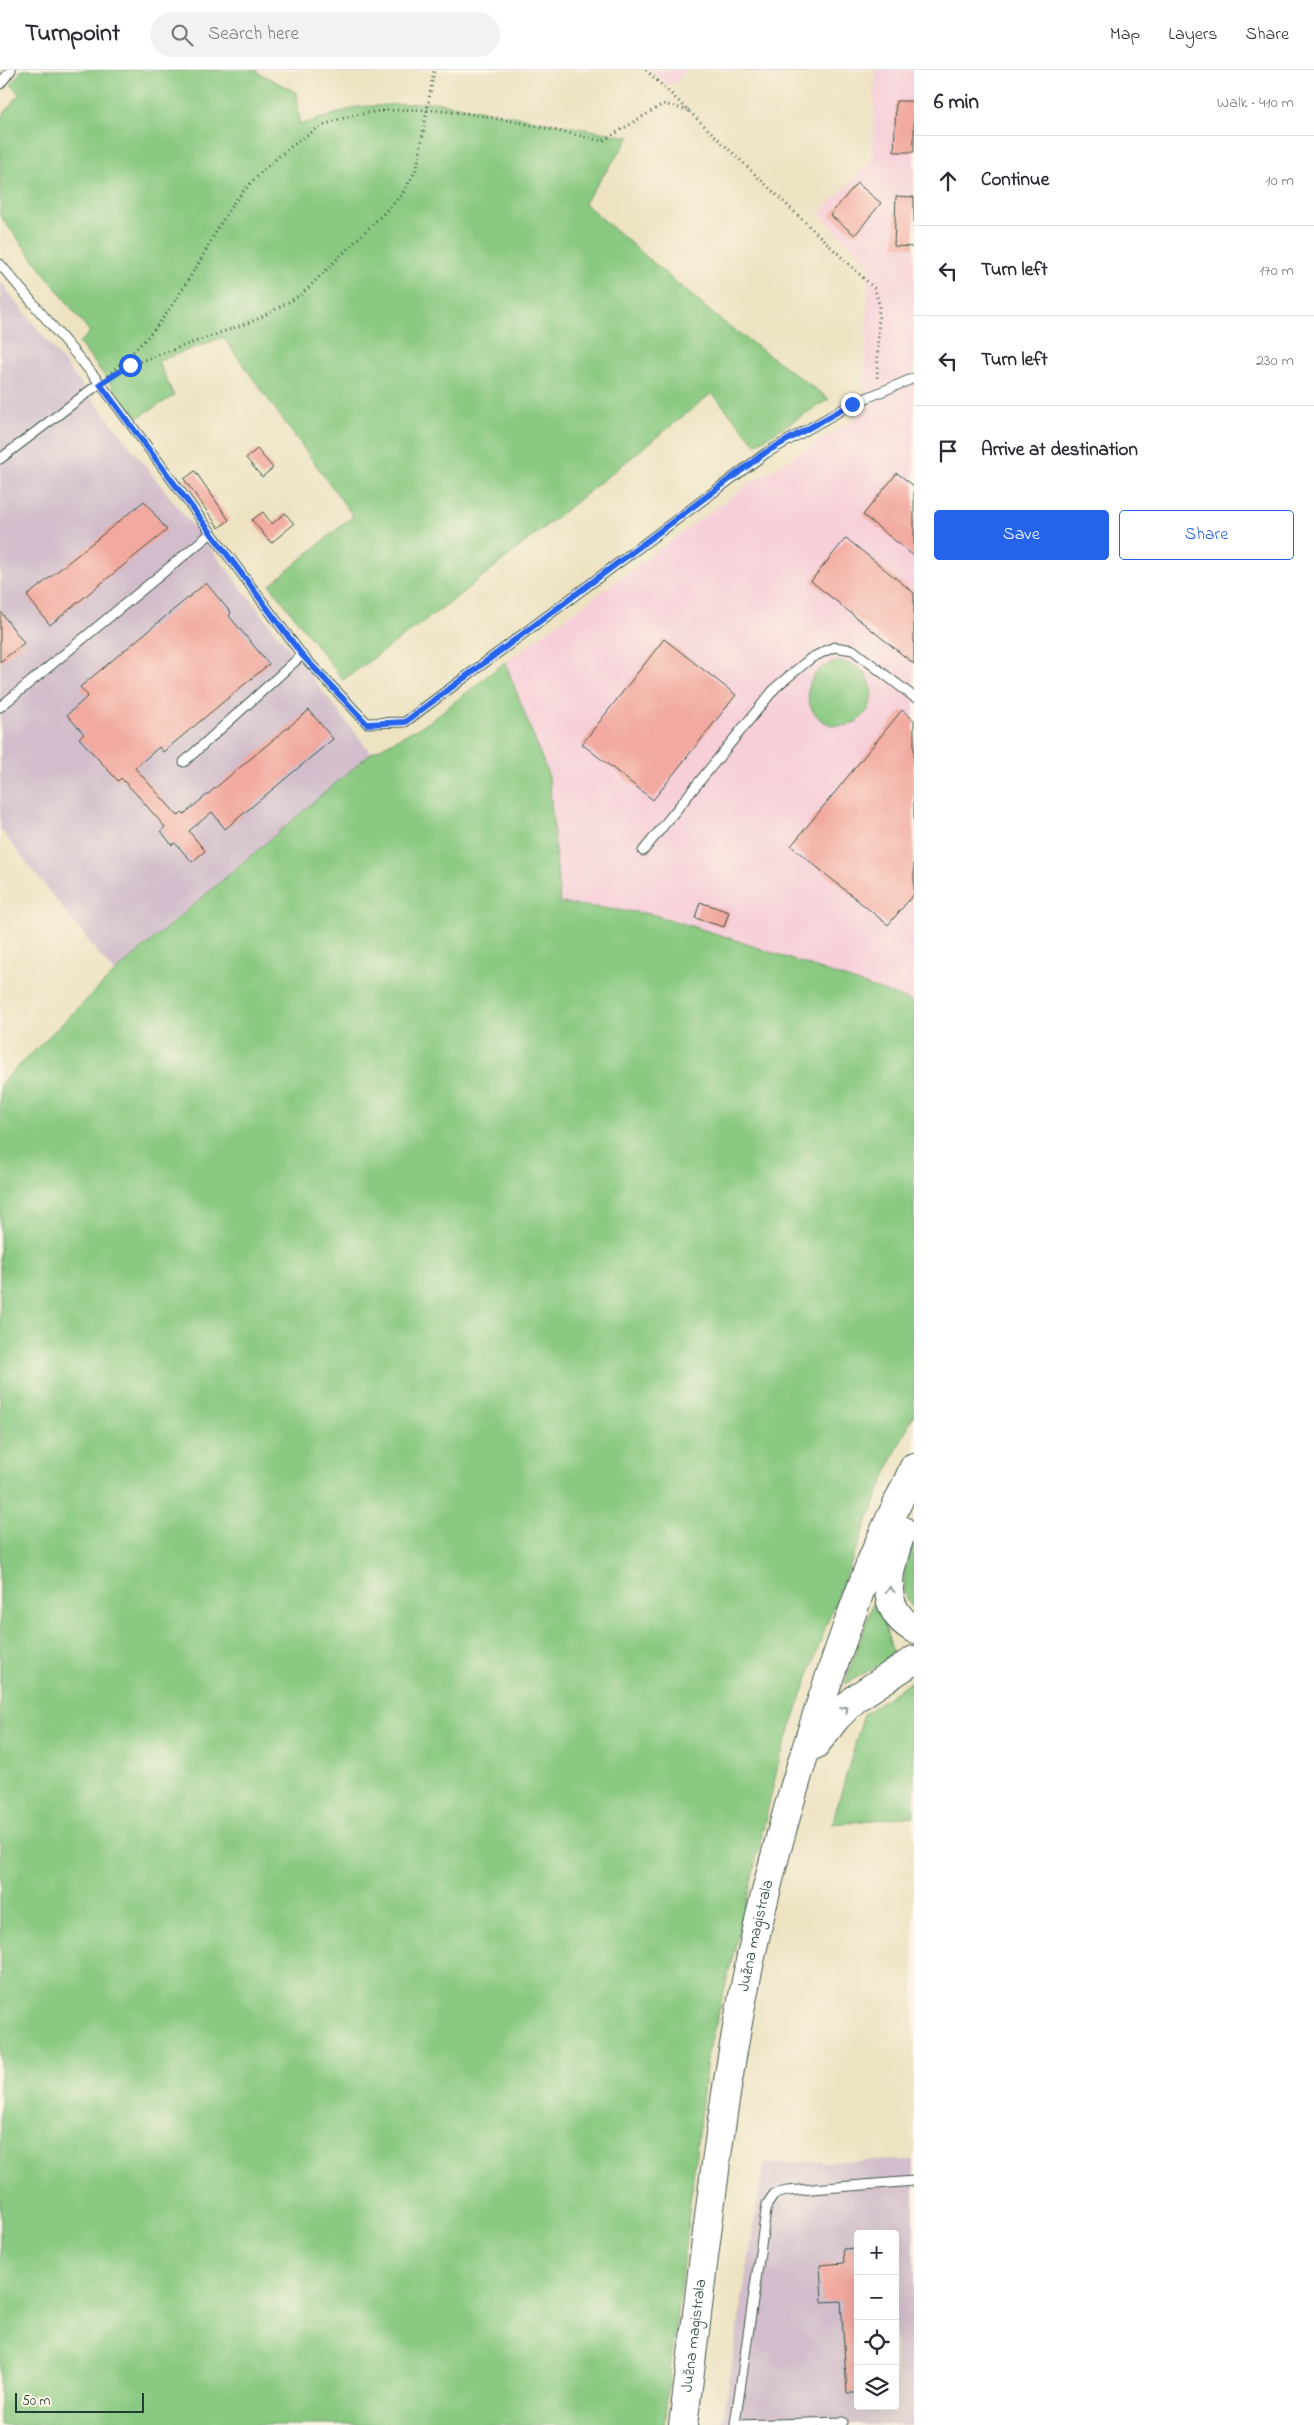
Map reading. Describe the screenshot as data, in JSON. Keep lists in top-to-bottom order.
{
  "streets": {
    "main road": ["Južna magistrala"]
  },
  "scale_bar": "50 m",
  "page": {
    "header": "Turnpoint",
    "search": "Search here",
    "nav": ["Map", "Layers", "Share"],
    "heading": ["6 min", "Walk · 410 m"],
    "list": [
      ["Continue", "10 m"],
      ["Turn left", "170 m"],
      ["Turn left", "230 m"],
      "Arrive at destination"
    ],
    "buttons": ["Save", "Share"],
    "map_buttons": ["+", "−"],
    "scale": "50 m"
  }
}
